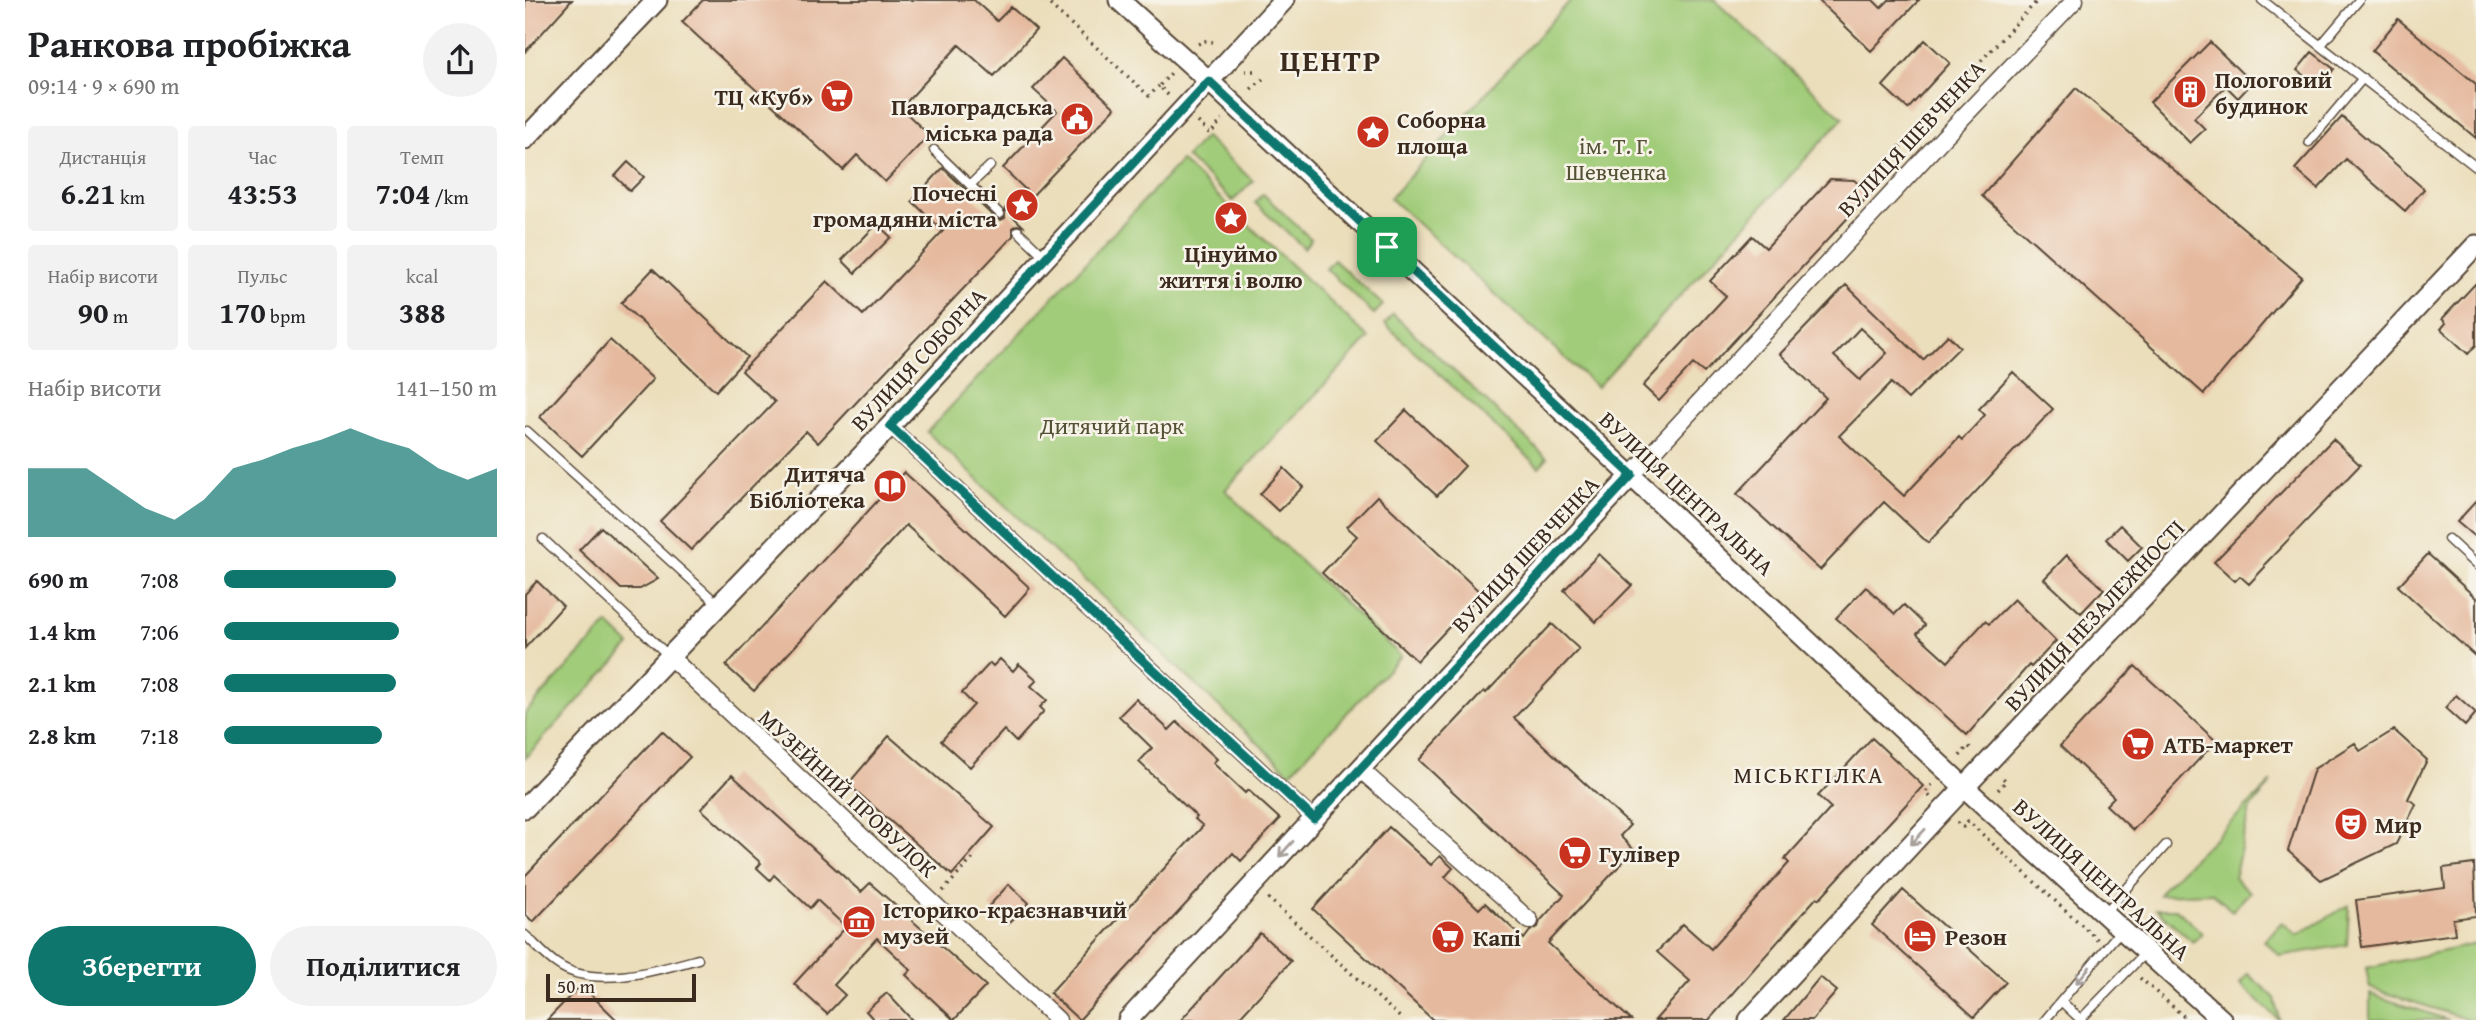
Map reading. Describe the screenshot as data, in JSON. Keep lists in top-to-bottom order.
{
  "streets": {
    "street": [
      "ВУЛИЦЯ ШЕВЧЕНКА",
      "ВУЛИЦЯ СОБОРНА",
      "ВУЛИЦЯ ЦЕНТРАЛЬНА",
      "ВУЛИЦЯ НЕЗАЛЕЖНОСТІ",
      "МУЗЕЙНИЙ ПРОВУЛОК"
    ]
  },
  "crossings": [
    ["ВУЛИЦЯ ШЕВЧЕНКА", "ВУЛИЦЯ ЦЕНТРАЛЬНА"],
    ["ВУЛИЦЯ СОБОРНА", "ВУЛИЦЯ ЦЕНТРАЛЬНА"],
    ["ВУЛИЦЯ СОБОРНА", "МУЗЕЙНИЙ ПРОВУЛОК"],
    ["ВУЛИЦЯ ЦЕНТРАЛЬНА", "ВУЛИЦЯ НЕЗАЛЕЖНОСТІ"]
  ],
  "districts": ["ЦЕНТР", "МІСЬКГІЛКА"],
  "parks": ["ім. Т. Г. Шевченка", "Дитячий парк"],
  "places": {
    "building": ["Пологовий будинок"],
    "supermarket": [
      "ТЦ «Куб»",
      "АТБ-маркет",
      "Гулівер",
      "Капі"
    ],
    "public building": ["Павлоградська міська рада"],
    "place": ["Соборна площа", "Почесні громадяни міста", "Цінуймо життя і волю"],
    "library": ["Дитяча Бiблiотека"],
    "theatre": ["Мир"],
    "museum": ["Історико-краєзнавчий музей"],
    "hotel": ["Резон"]
  },
  "scale_bar": "50 m",
  "page": {
    "heading": ["Ранкова пробіжка", "09:14 · 9 × 690 m"],
    "stats": [
      ["Дистанція", "6.21 km"],
      ["Час", "43:53"],
      ["Темп", "7:04 /km"],
      ["Набір висоти", "90 m"],
      ["Пульс", "170 bpm"],
      ["kcal", "388"]
    ],
    "chart": ["Набір висоти", "141–150 m"],
    "list": [
      {
        "name": "690 m",
        "note": "7:08"
      },
      {
        "name": "1.4 km",
        "note": "7:06"
      },
      {
        "name": "2.1 km",
        "note": "7:08"
      },
      {
        "name": "2.8 km",
        "note": "7:18"
      }
    ],
    "buttons": ["Зберегти", "Поділитися"],
    "scale": "50 m"
  }
}
